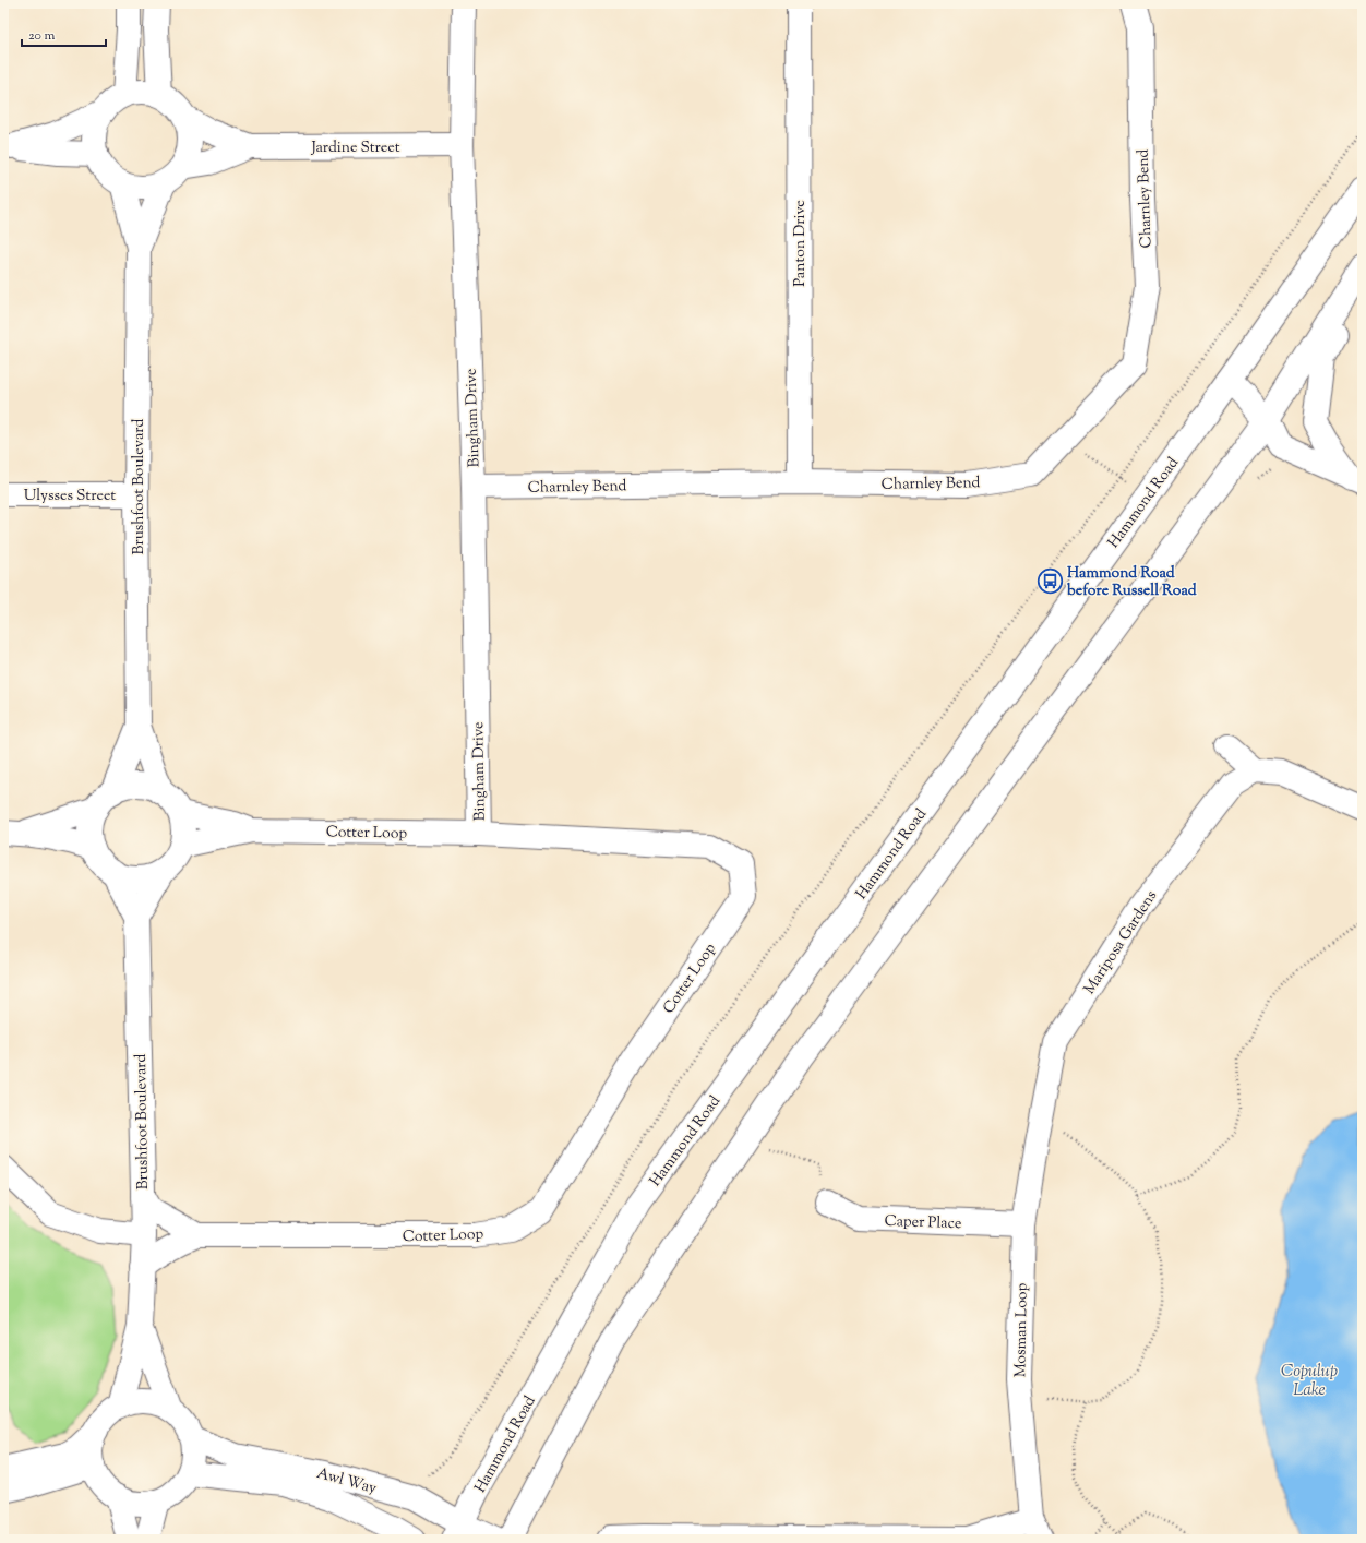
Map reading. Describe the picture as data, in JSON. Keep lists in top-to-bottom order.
{
  "streets": {
    "street": [
      "Jardine Street",
      "Charnley Bend",
      "Panton Drive",
      "Bingham Drive",
      "Brushfoot Boulevard",
      "Ulysses Street",
      "Hammond Road",
      "Cotter Loop",
      "Mariposa Gardens",
      "Caper Place",
      "Mosman Loop",
      "Awl Way"
    ]
  },
  "crossings": [
    ["Jardine Street", "Bingham Drive"],
    ["Jardine Street", "Brushfoot Boulevard"],
    ["Charnley Bend", "Panton Drive"],
    ["Charnley Bend", "Bingham Drive"],
    ["Bingham Drive", "Cotter Loop"],
    ["Brushfoot Boulevard", "Ulysses Street"],
    ["Brushfoot Boulevard", "Cotter Loop"],
    ["Brushfoot Boulevard", "Awl Way"],
    ["Hammond Road", "Awl Way"],
    ["Mariposa Gardens", "Mosman Loop"],
    ["Caper Place", "Mosman Loop"]
  ],
  "water": ["Copulup Lake"],
  "places": {
    "bus stop": ["Hammond Road before Russell Road"]
  },
  "scale_bar": "20 m"
}
